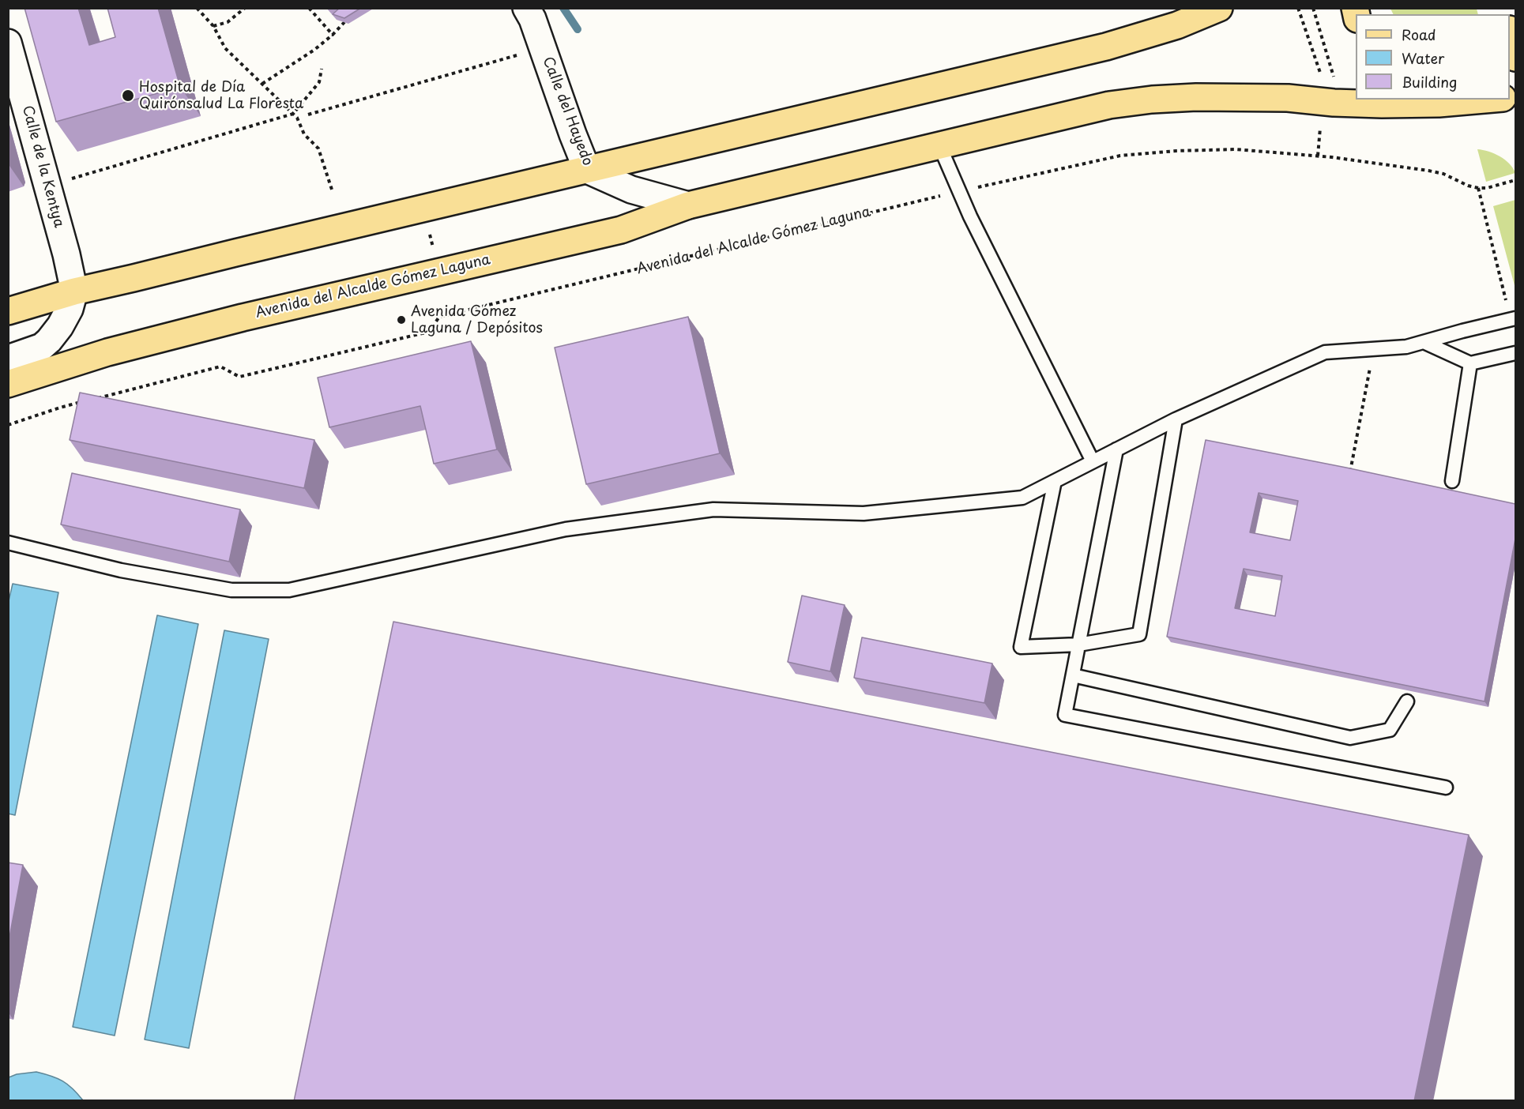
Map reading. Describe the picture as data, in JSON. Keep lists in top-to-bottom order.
{
  "streets": {
    "main road": ["Avenida del Alcalde Gómez Laguna"],
    "street": ["Calle del Hayedo", "Calle de la Kentya"]
  },
  "crossings": [
    ["Calle del Hayedo", "Avenida del Alcalde Gómez Laguna"]
  ],
  "places": ["Hospital de Día Quirónsalud La Floresta", "Avenida Gómez Laguna / Depósitos"],
  "legend": ["Road", "Water", "Building"]
}
